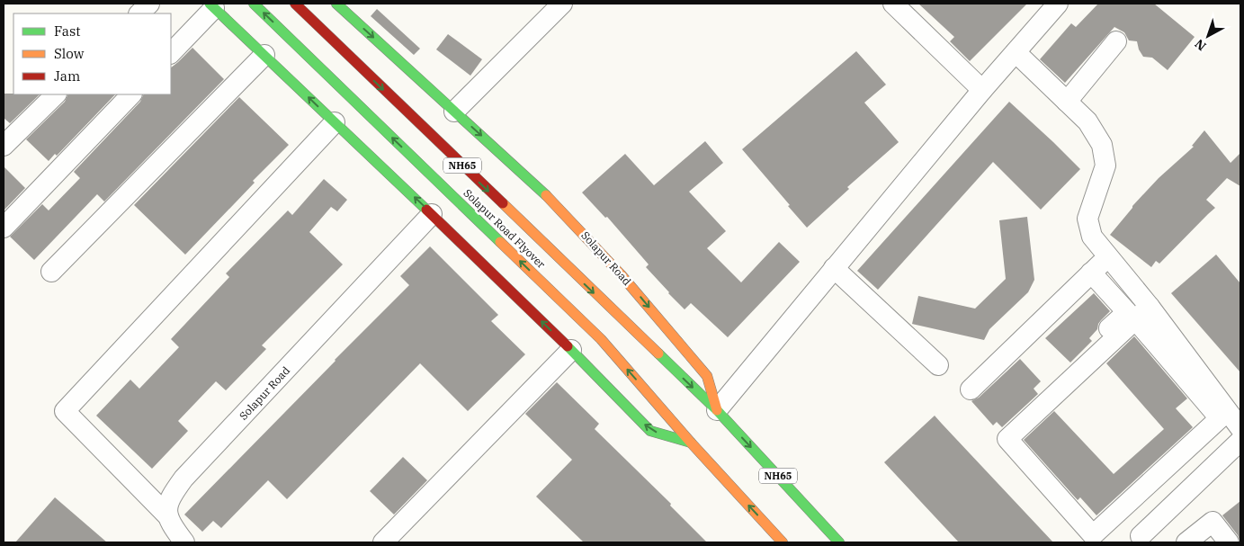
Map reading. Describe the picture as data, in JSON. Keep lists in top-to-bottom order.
{
  "streets": {
    "main road": ["NH65", "Solapur Road Flyover", "Solapur Road"]
  },
  "crossings": [
    ["NH65", "Solapur Road Flyover"],
    ["Solapur Road Flyover", "Solapur Road"]
  ],
  "legend": ["Fast", "Slow", "Jam"],
  "north": "bottom left"
}
